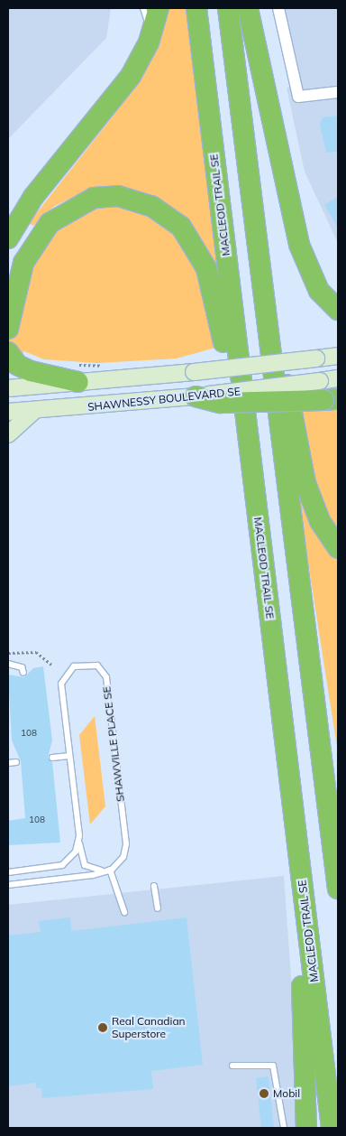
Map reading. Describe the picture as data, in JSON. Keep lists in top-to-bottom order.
{
  "streets": {
    "highway": ["MACLEOD TRAIL SE"],
    "main road": ["SHAWNESSY BOULEVARD SE"],
    "lane": ["SHAWVILLE PLACE SE"]
  },
  "places": ["Real Canadian Superstore", "Mobil"],
  "house_numbers": ["108", "108"]
}
